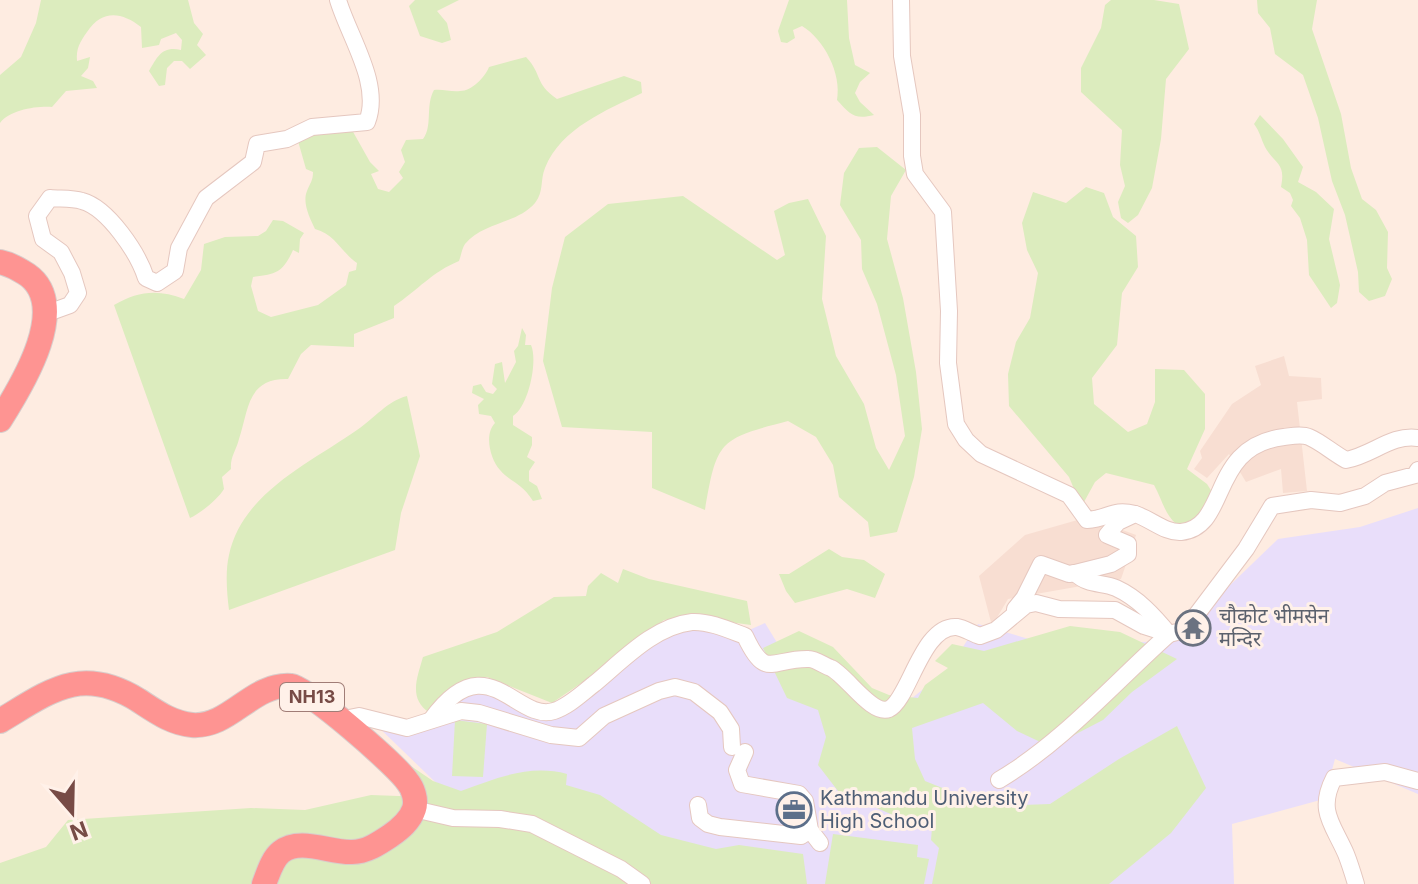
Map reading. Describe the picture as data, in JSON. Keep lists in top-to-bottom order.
{
  "streets": {
    "highway": ["NH13"]
  },
  "places": {
    "temple": ["चौकोट भीमसेन मन्दिर"],
    "office": ["Kathmandu University High School"]
  },
  "north": "bottom"
}
